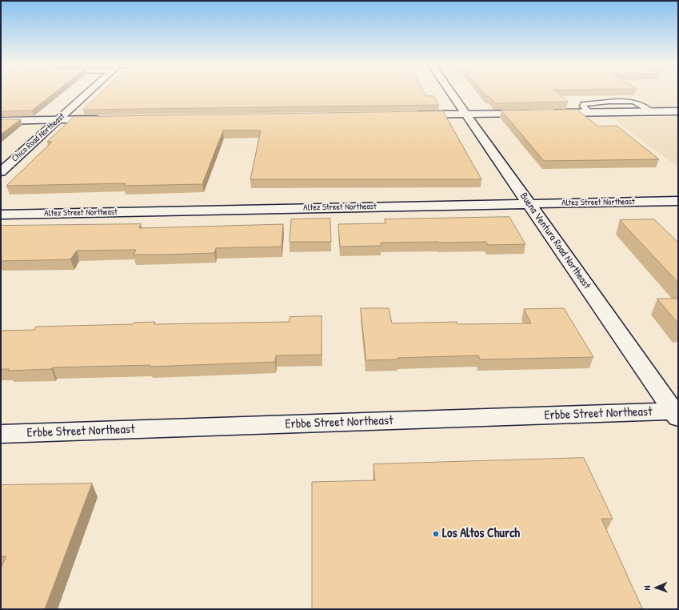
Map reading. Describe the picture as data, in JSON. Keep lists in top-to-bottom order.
{
  "streets": {
    "street": [
      "Chico Road Northeast",
      "Altez Street Northeast",
      "Buena Ventura Road Northeast",
      "Erbbe Street Northeast"
    ]
  },
  "crossings": [
    ["Altez Street Northeast", "Buena Ventura Road Northeast"],
    ["Buena Ventura Road Northeast", "Erbbe Street Northeast"]
  ],
  "places": ["Los Altos Church"],
  "north": "left"
}
